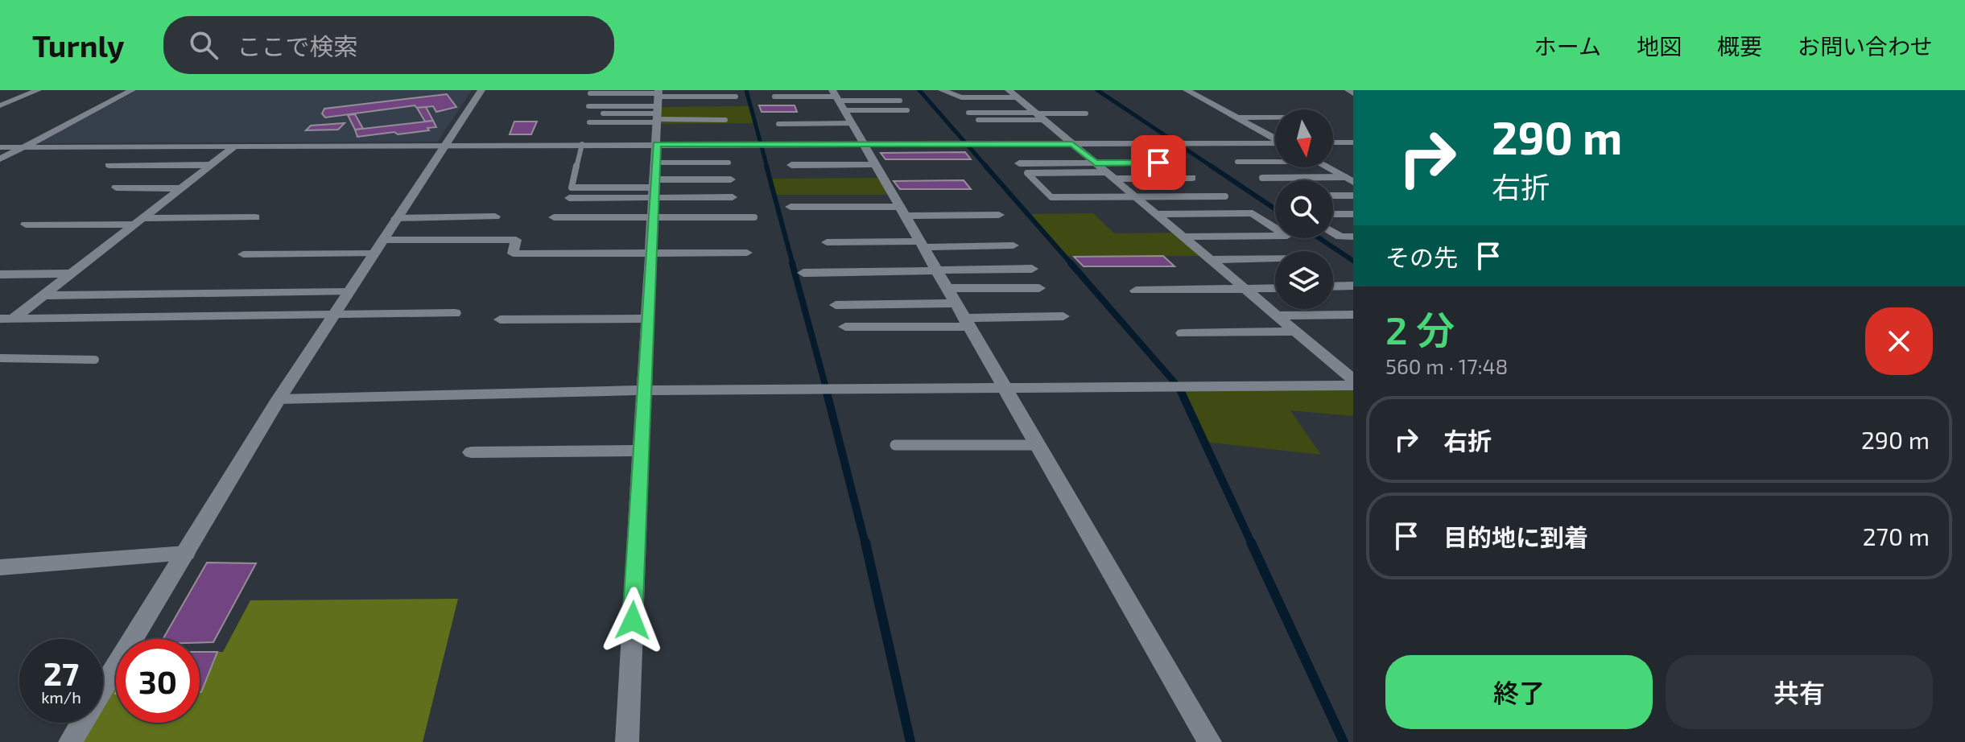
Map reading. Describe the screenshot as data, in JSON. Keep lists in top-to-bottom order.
{
  "north": "bottom",
  "page": {
    "header": "Turnly",
    "search": "ここで検索",
    "nav": [
      "ホーム",
      "地図",
      "概要",
      "お問い合わせ"
    ],
    "turn": ["290 m", "右折"],
    "then": "その先",
    "heading": ["2 分", "560 m · 17:48"],
    "list": [
      {
        "name": "右折",
        "value": "290 m"
      },
      {
        "name": "目的地に到着",
        "value": "270 m"
      }
    ],
    "speed": "27 km/h",
    "limit": "30",
    "buttons": ["終了", "共有"]
  }
}
